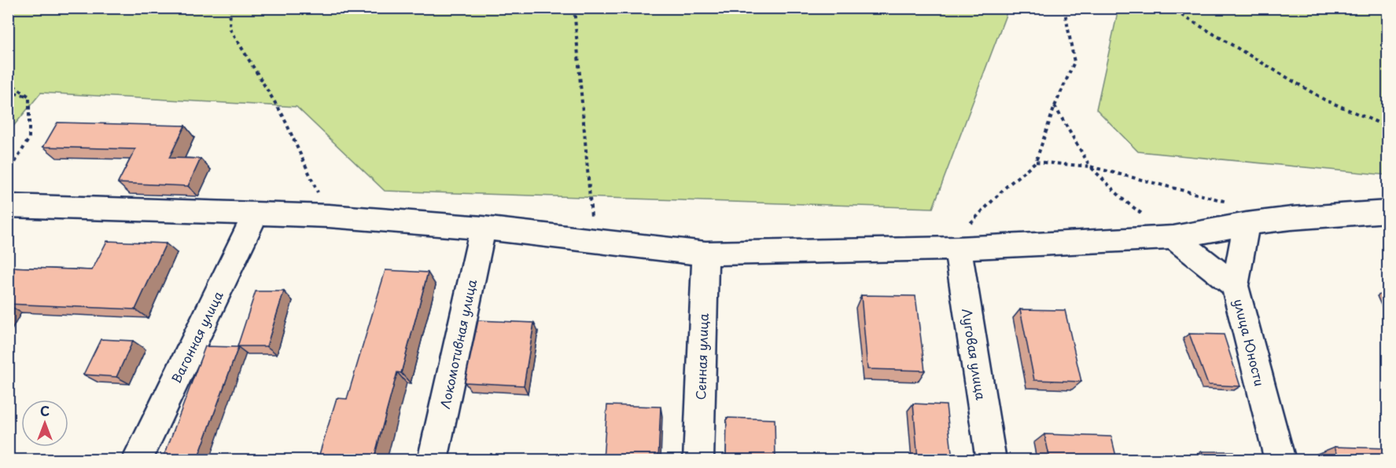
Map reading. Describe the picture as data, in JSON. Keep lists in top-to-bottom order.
{
  "streets": {
    "street": [
      "Вагонная улица",
      "улица Юности",
      "Локомотивная улица",
      "Луговая улица",
      "Сенная улица"
    ]
  },
  "north": "top"
}
